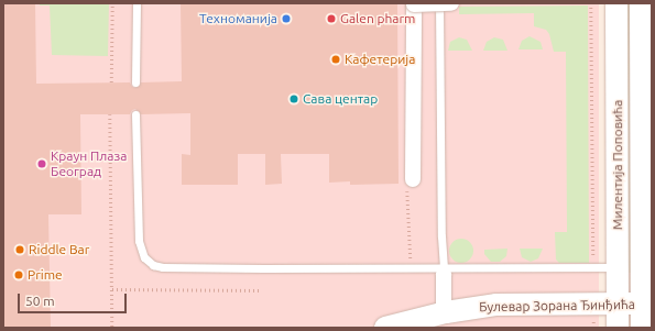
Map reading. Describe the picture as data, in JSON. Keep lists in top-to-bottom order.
{
  "streets": {
    "street": ["Милентија Поповића", "Булевар Зорана Ђинђића"]
  },
  "crossings": [
    ["Милентија Поповића", "Булевар Зорана Ђинђића"]
  ],
  "places": [
    "Техноманија",
    "Galen pharm",
    "Кафетерија",
    "Сава центар",
    "Краун Плаза Београд",
    "Riddle Bar",
    "Prime"
  ],
  "scale_bar": "50 m"
}
